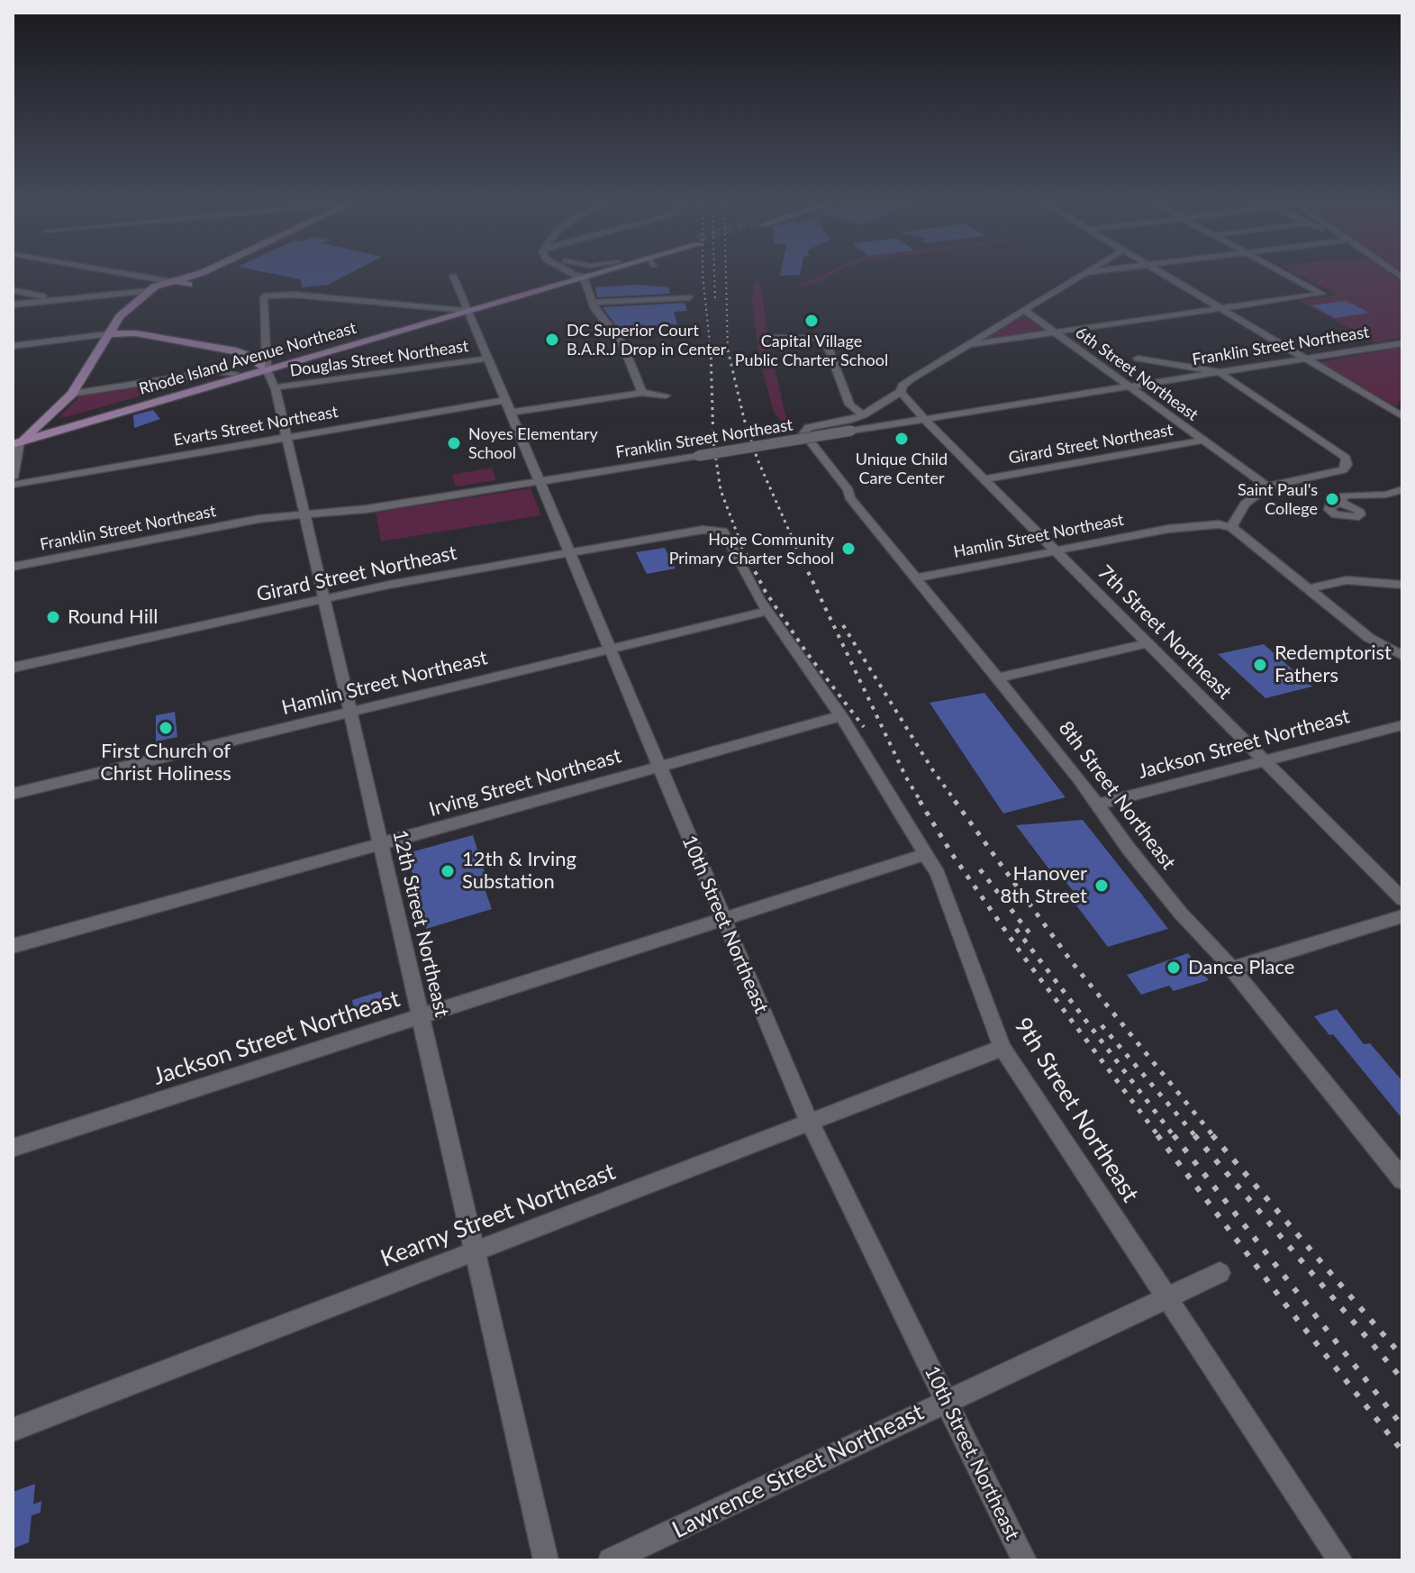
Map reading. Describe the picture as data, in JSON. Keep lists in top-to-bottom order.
{
  "streets": {
    "main road": ["Rhode Island Avenue Northeast"],
    "street": [
      "Franklin Street Northeast",
      "Douglas Street Northeast",
      "6th Street Northeast",
      "Evarts Street Northeast",
      "Girard Street Northeast",
      "Hamlin Street Northeast",
      "7th Street Northeast",
      "Jackson Street Northeast",
      "Irving Street Northeast",
      "8th Street Northeast",
      "12th Street Northeast",
      "10th Street Northeast",
      "9th Street Northeast",
      "Kearny Street Northeast",
      "Lawrence Street Northeast"
    ]
  },
  "crossings": [
    ["Franklin Street Northeast", "6th Street Northeast"],
    ["Franklin Street Northeast", "7th Street Northeast"],
    ["Franklin Street Northeast", "12th Street Northeast"],
    ["Franklin Street Northeast", "10th Street Northeast"],
    ["Rhode Island Avenue Northeast", "12th Street Northeast"],
    ["Rhode Island Avenue Northeast", "10th Street Northeast"],
    ["Douglas Street Northeast", "12th Street Northeast"],
    ["Douglas Street Northeast", "10th Street Northeast"],
    ["6th Street Northeast", "Girard Street Northeast"],
    ["Evarts Street Northeast", "12th Street Northeast"],
    ["Evarts Street Northeast", "10th Street Northeast"],
    ["Girard Street Northeast", "7th Street Northeast"],
    ["Girard Street Northeast", "12th Street Northeast"],
    ["Girard Street Northeast", "10th Street Northeast"],
    ["Girard Street Northeast", "9th Street Northeast"],
    ["Hamlin Street Northeast", "7th Street Northeast"],
    ["Hamlin Street Northeast", "8th Street Northeast"],
    ["Hamlin Street Northeast", "12th Street Northeast"],
    ["Hamlin Street Northeast", "10th Street Northeast"],
    ["Hamlin Street Northeast", "9th Street Northeast"],
    ["7th Street Northeast", "Jackson Street Northeast"],
    ["Jackson Street Northeast", "8th Street Northeast"],
    ["Jackson Street Northeast", "12th Street Northeast"],
    ["Jackson Street Northeast", "10th Street Northeast"],
    ["Jackson Street Northeast", "9th Street Northeast"],
    ["Irving Street Northeast", "12th Street Northeast"],
    ["Irving Street Northeast", "10th Street Northeast"],
    ["Irving Street Northeast", "9th Street Northeast"],
    ["12th Street Northeast", "10th Street Northeast"],
    ["12th Street Northeast", "Kearny Street Northeast"],
    ["10th Street Northeast", "Kearny Street Northeast"],
    ["10th Street Northeast", "Lawrence Street Northeast"],
    ["9th Street Northeast", "Kearny Street Northeast"],
    ["9th Street Northeast", "Lawrence Street Northeast"]
  ],
  "places": [
    "Capital Village Public Charter School",
    "DC Superior Court B.A.R.J Drop in Center",
    "Unique Child Care Center",
    "Noyes Elementary School",
    "Saint Paul's College",
    "Hope Community Primary Charter School",
    "Round Hill",
    "Redemptorist Fathers",
    "First Church of Christ Holiness",
    "12th & Irving Substation",
    "Hanover 8th Street",
    "Dance Place"
  ]
}
